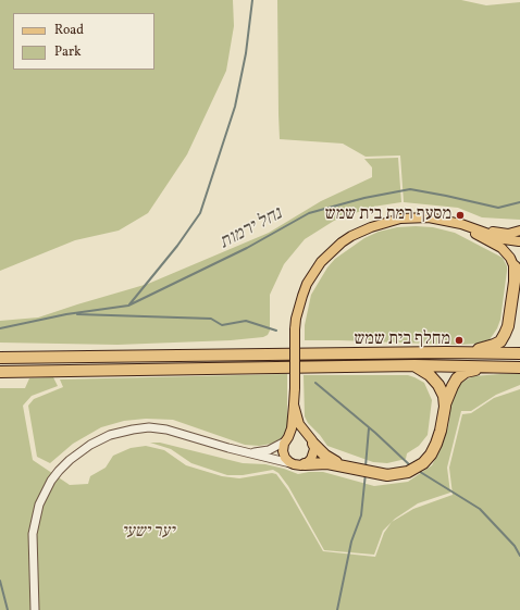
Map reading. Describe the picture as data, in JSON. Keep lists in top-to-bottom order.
{
  "water": ["נחל ירמות"],
  "parks": ["יער ישעי"],
  "places": ["מסעף רמת בית שמש", "מחלף בית שמש"],
  "legend": ["Road", "Park"]
}
